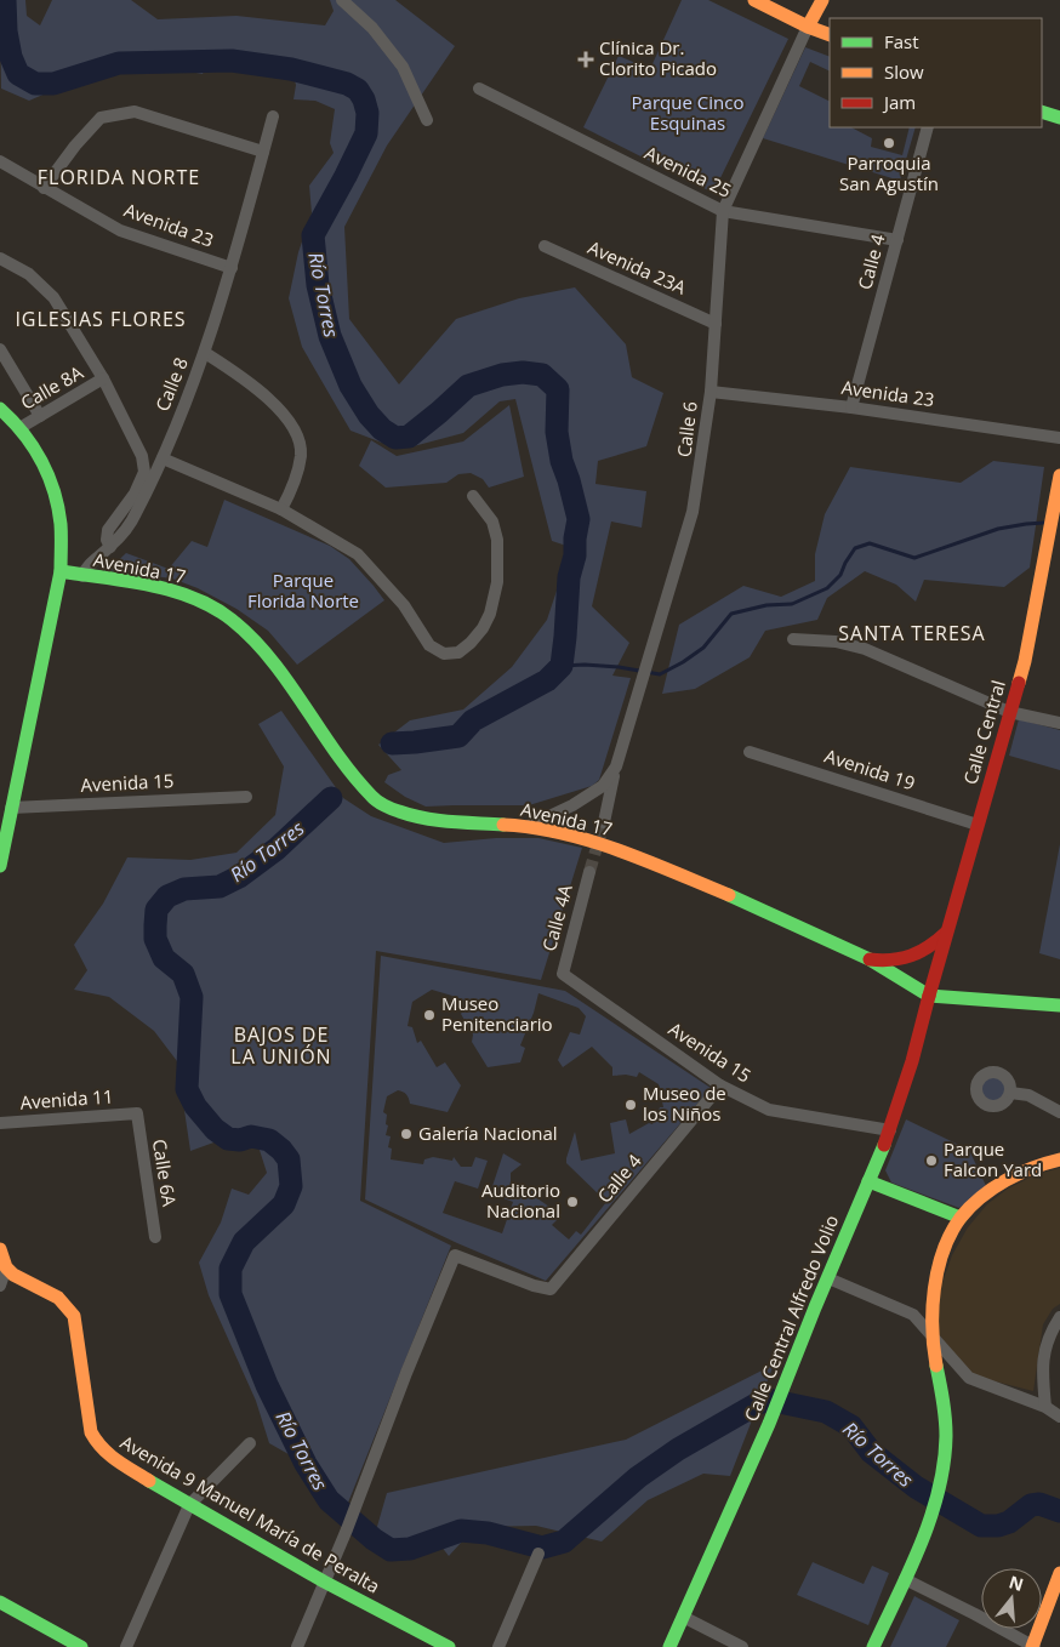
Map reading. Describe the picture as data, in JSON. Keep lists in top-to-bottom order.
{
  "streets": {
    "street": [
      "Avenida 25",
      "Avenida 23",
      "Calle 4",
      "Avenida 23A",
      "Calle 8",
      "Calle 8A",
      "Calle 6",
      "Avenida 17",
      "Calle Central",
      "Avenida 19",
      "Avenida 15",
      "Calle 4A",
      "Avenida 11",
      "Calle 6A",
      "Calle Central Alfredo Volio",
      "Avenida 9 Manuel María de Peralta"
    ]
  },
  "crossings": [
    ["Avenida 25", "Calle 4"],
    ["Avenida 25", "Calle 6"],
    ["Avenida 23", "Calle 4"],
    ["Avenida 23", "Calle 8"],
    ["Avenida 23", "Calle 6"],
    ["Calle 4", "Avenida 15"],
    ["Calle 4", "Avenida 9 Manuel María de Peralta"],
    ["Avenida 23A", "Calle 6"],
    ["Calle 8", "Avenida 17"],
    ["Calle 6", "Avenida 17"],
    ["Avenida 17", "Calle Central"],
    ["Avenida 17", "Calle Central Alfredo Volio"],
    ["Calle Central", "Avenida 19"],
    ["Calle Central", "Calle Central Alfredo Volio"],
    ["Avenida 15", "Calle 4A"],
    ["Avenida 15", "Calle Central Alfredo Volio"],
    ["Avenida 11", "Calle 6A"]
  ],
  "districts": [
    "FLORIDA NORTE",
    "IGLESIAS FLORES",
    "SANTA TERESA",
    "BAJOS DE LA UNIÓN"
  ],
  "water": ["Río Torres"],
  "parks": ["Parque Cinco Esquinas", "Parque Florida Norte"],
  "places": {
    "health": ["Clínica Dr. Clorito Picado"],
    "other": [
      "Parroquia San Agustín",
      "Museo Penitenciario",
      "Museo de los Niños",
      "Galería Nacional",
      "Parque Falcon Yard",
      "Auditorio Nacional"
    ]
  },
  "legend": ["Fast", "Slow", "Jam"],
  "north": "top"
}
